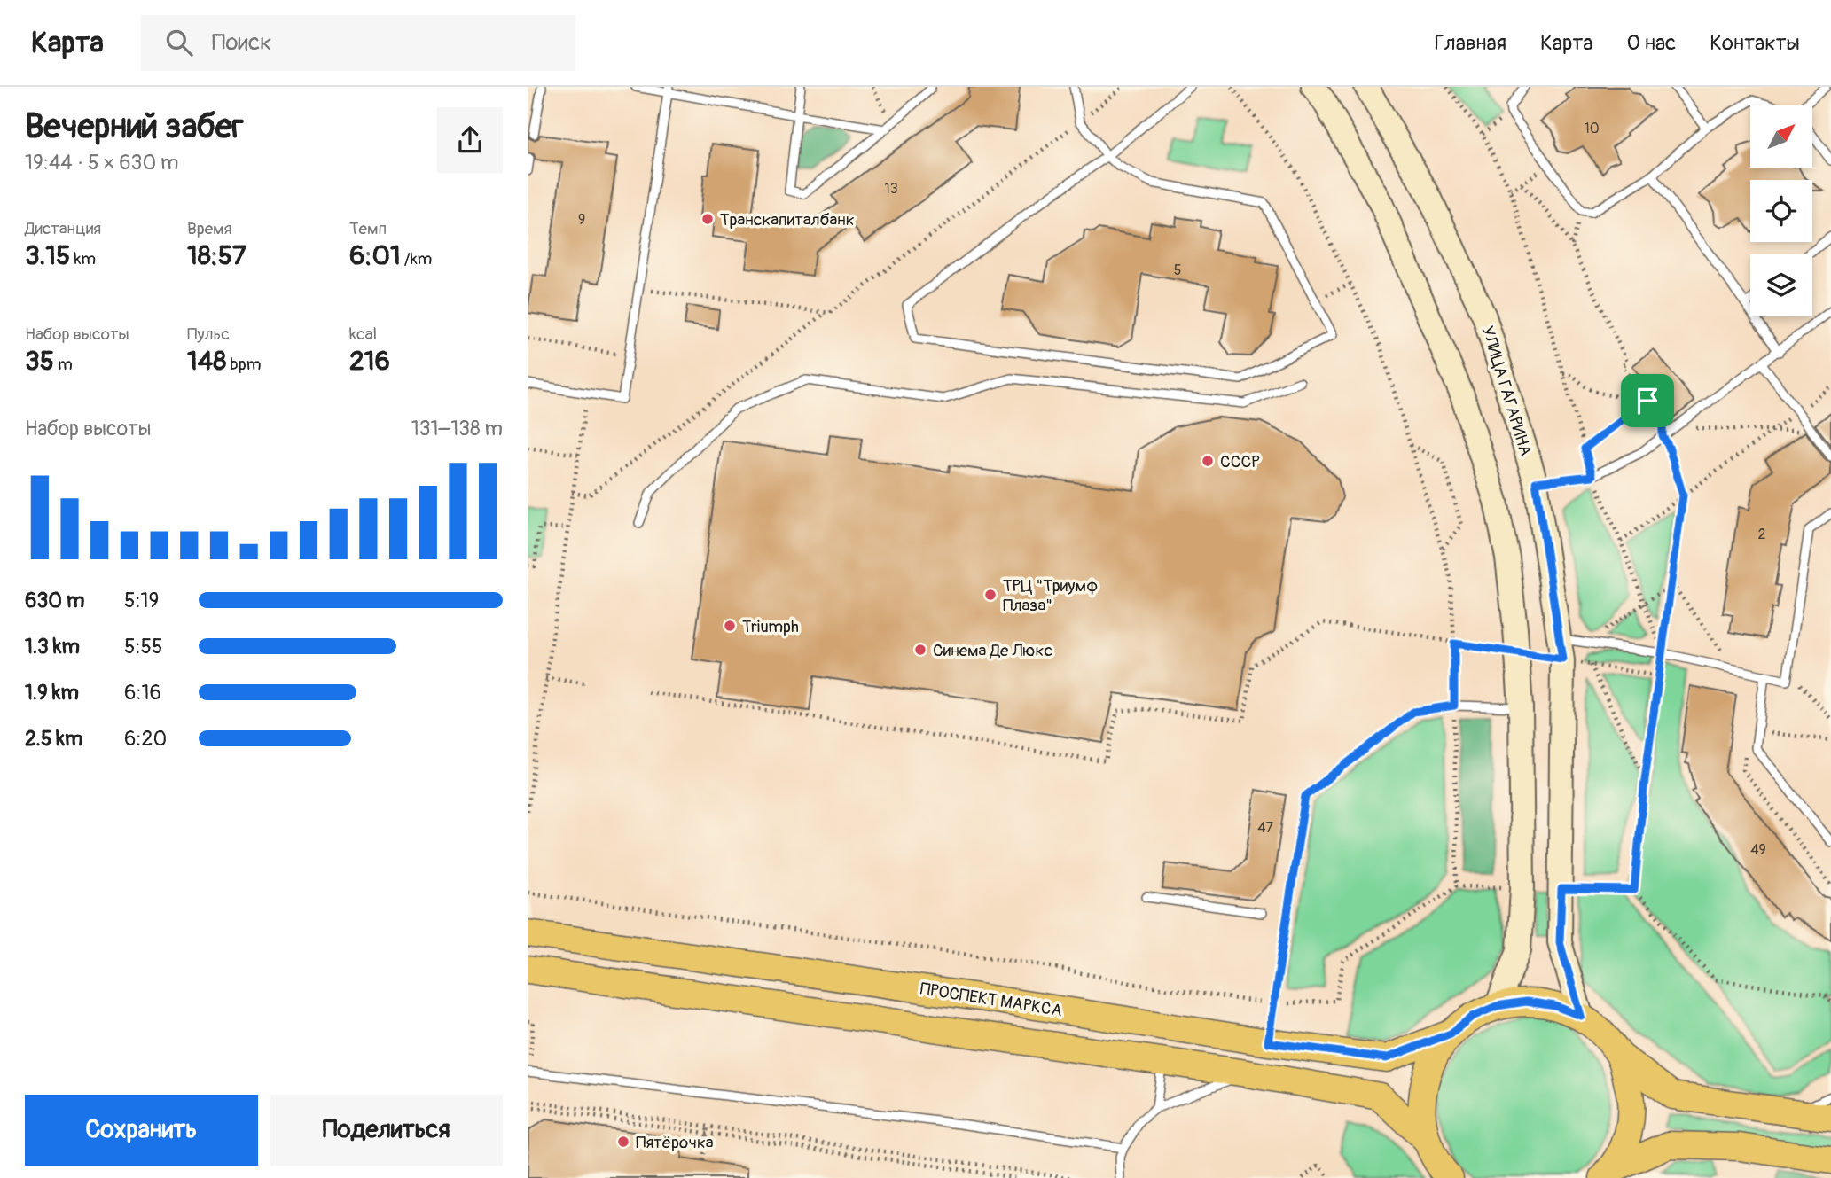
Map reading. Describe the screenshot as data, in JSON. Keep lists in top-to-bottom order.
{
  "streets": {
    "main road": ["УЛИЦА ГАГАРИНА", "ПРОСПЕКТ МАРКСА"]
  },
  "places": [
    "Транскапиталбанк",
    "СССР",
    "ТРЦ \"Триумф Плаза\"",
    "Triumph",
    "Синема Де Люкс",
    "Пятёрочка"
  ],
  "house_numbers": [
    "10",
    "13",
    "9",
    "5",
    "2",
    "47",
    "49"
  ],
  "north": "top right",
  "page": {
    "header": "Карта",
    "search": "Поиск",
    "nav": [
      "Главная",
      "Карта",
      "О нас",
      "Контакты"
    ],
    "heading": ["Вечерний забег", "19:44 · 5 × 630 m"],
    "stats": [
      ["Дистанция", "3.15 km"],
      ["Время", "18:57"],
      ["Темп", "6:01 /km"],
      ["Набор высоты", "35 m"],
      ["Пульс", "148 bpm"],
      ["kcal", "216"]
    ],
    "chart": ["Набор высоты", "131–138 m"],
    "list": [
      {
        "name": "630 m",
        "note": "5:19"
      },
      {
        "name": "1.3 km",
        "note": "5:55"
      },
      {
        "name": "1.9 km",
        "note": "6:16"
      },
      {
        "name": "2.5 km",
        "note": "6:20"
      }
    ],
    "buttons": ["Сохранить", "Поделиться"]
  }
}
